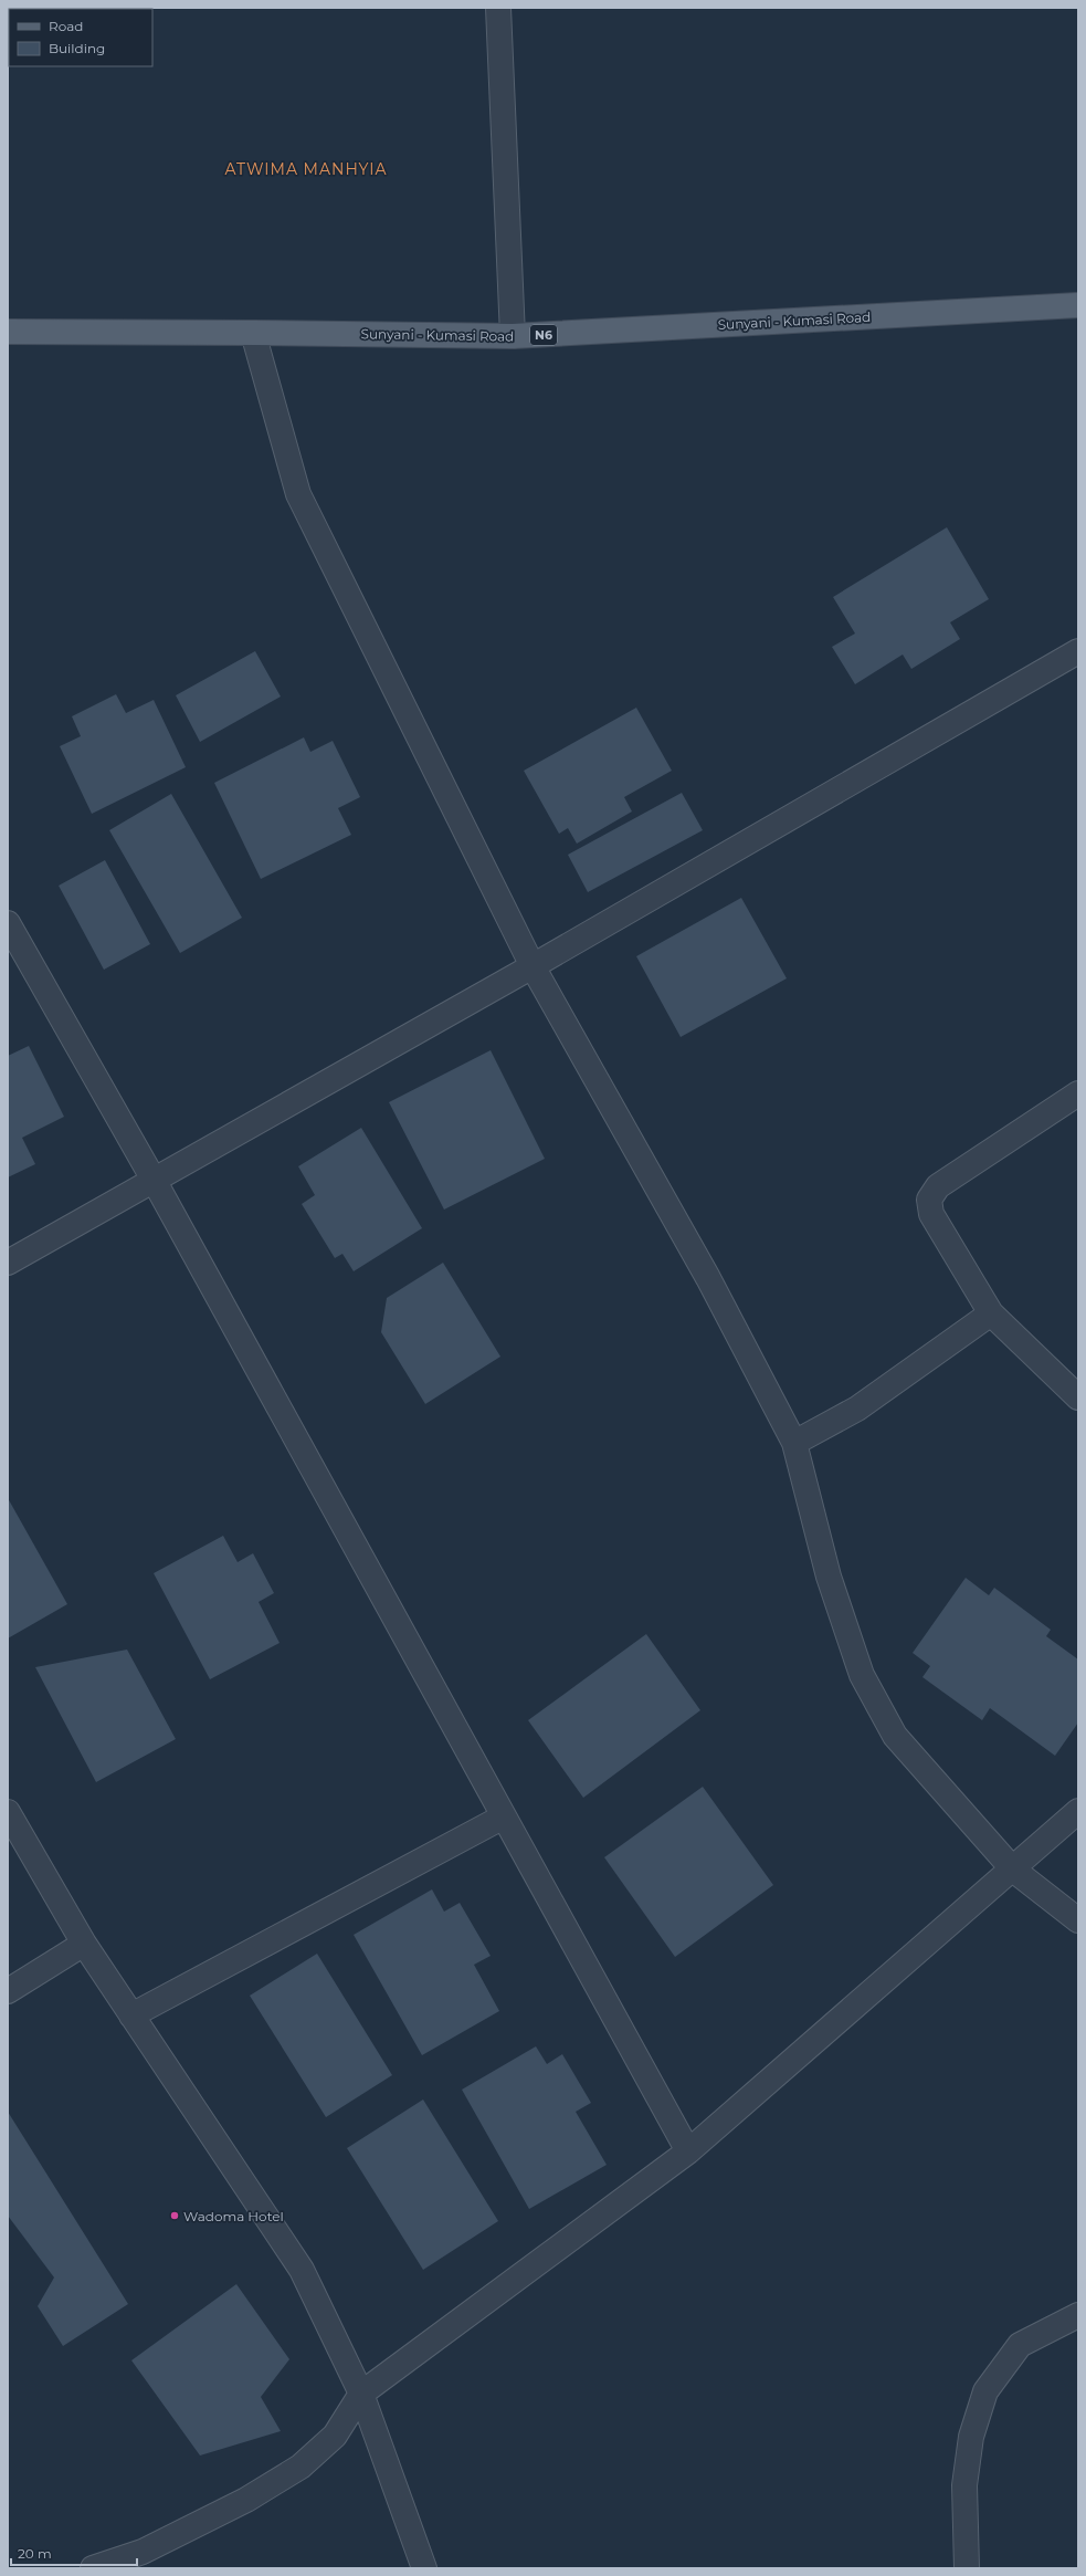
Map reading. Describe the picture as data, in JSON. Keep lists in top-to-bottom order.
{
  "streets": {
    "main road": ["Sunyani - Kumasi Road", "N6"]
  },
  "districts": ["ATWIMA MANHYIA"],
  "places": ["Wadoma Hotel"],
  "legend": ["Road", "Building"],
  "scale_bar": "20 m"
}
